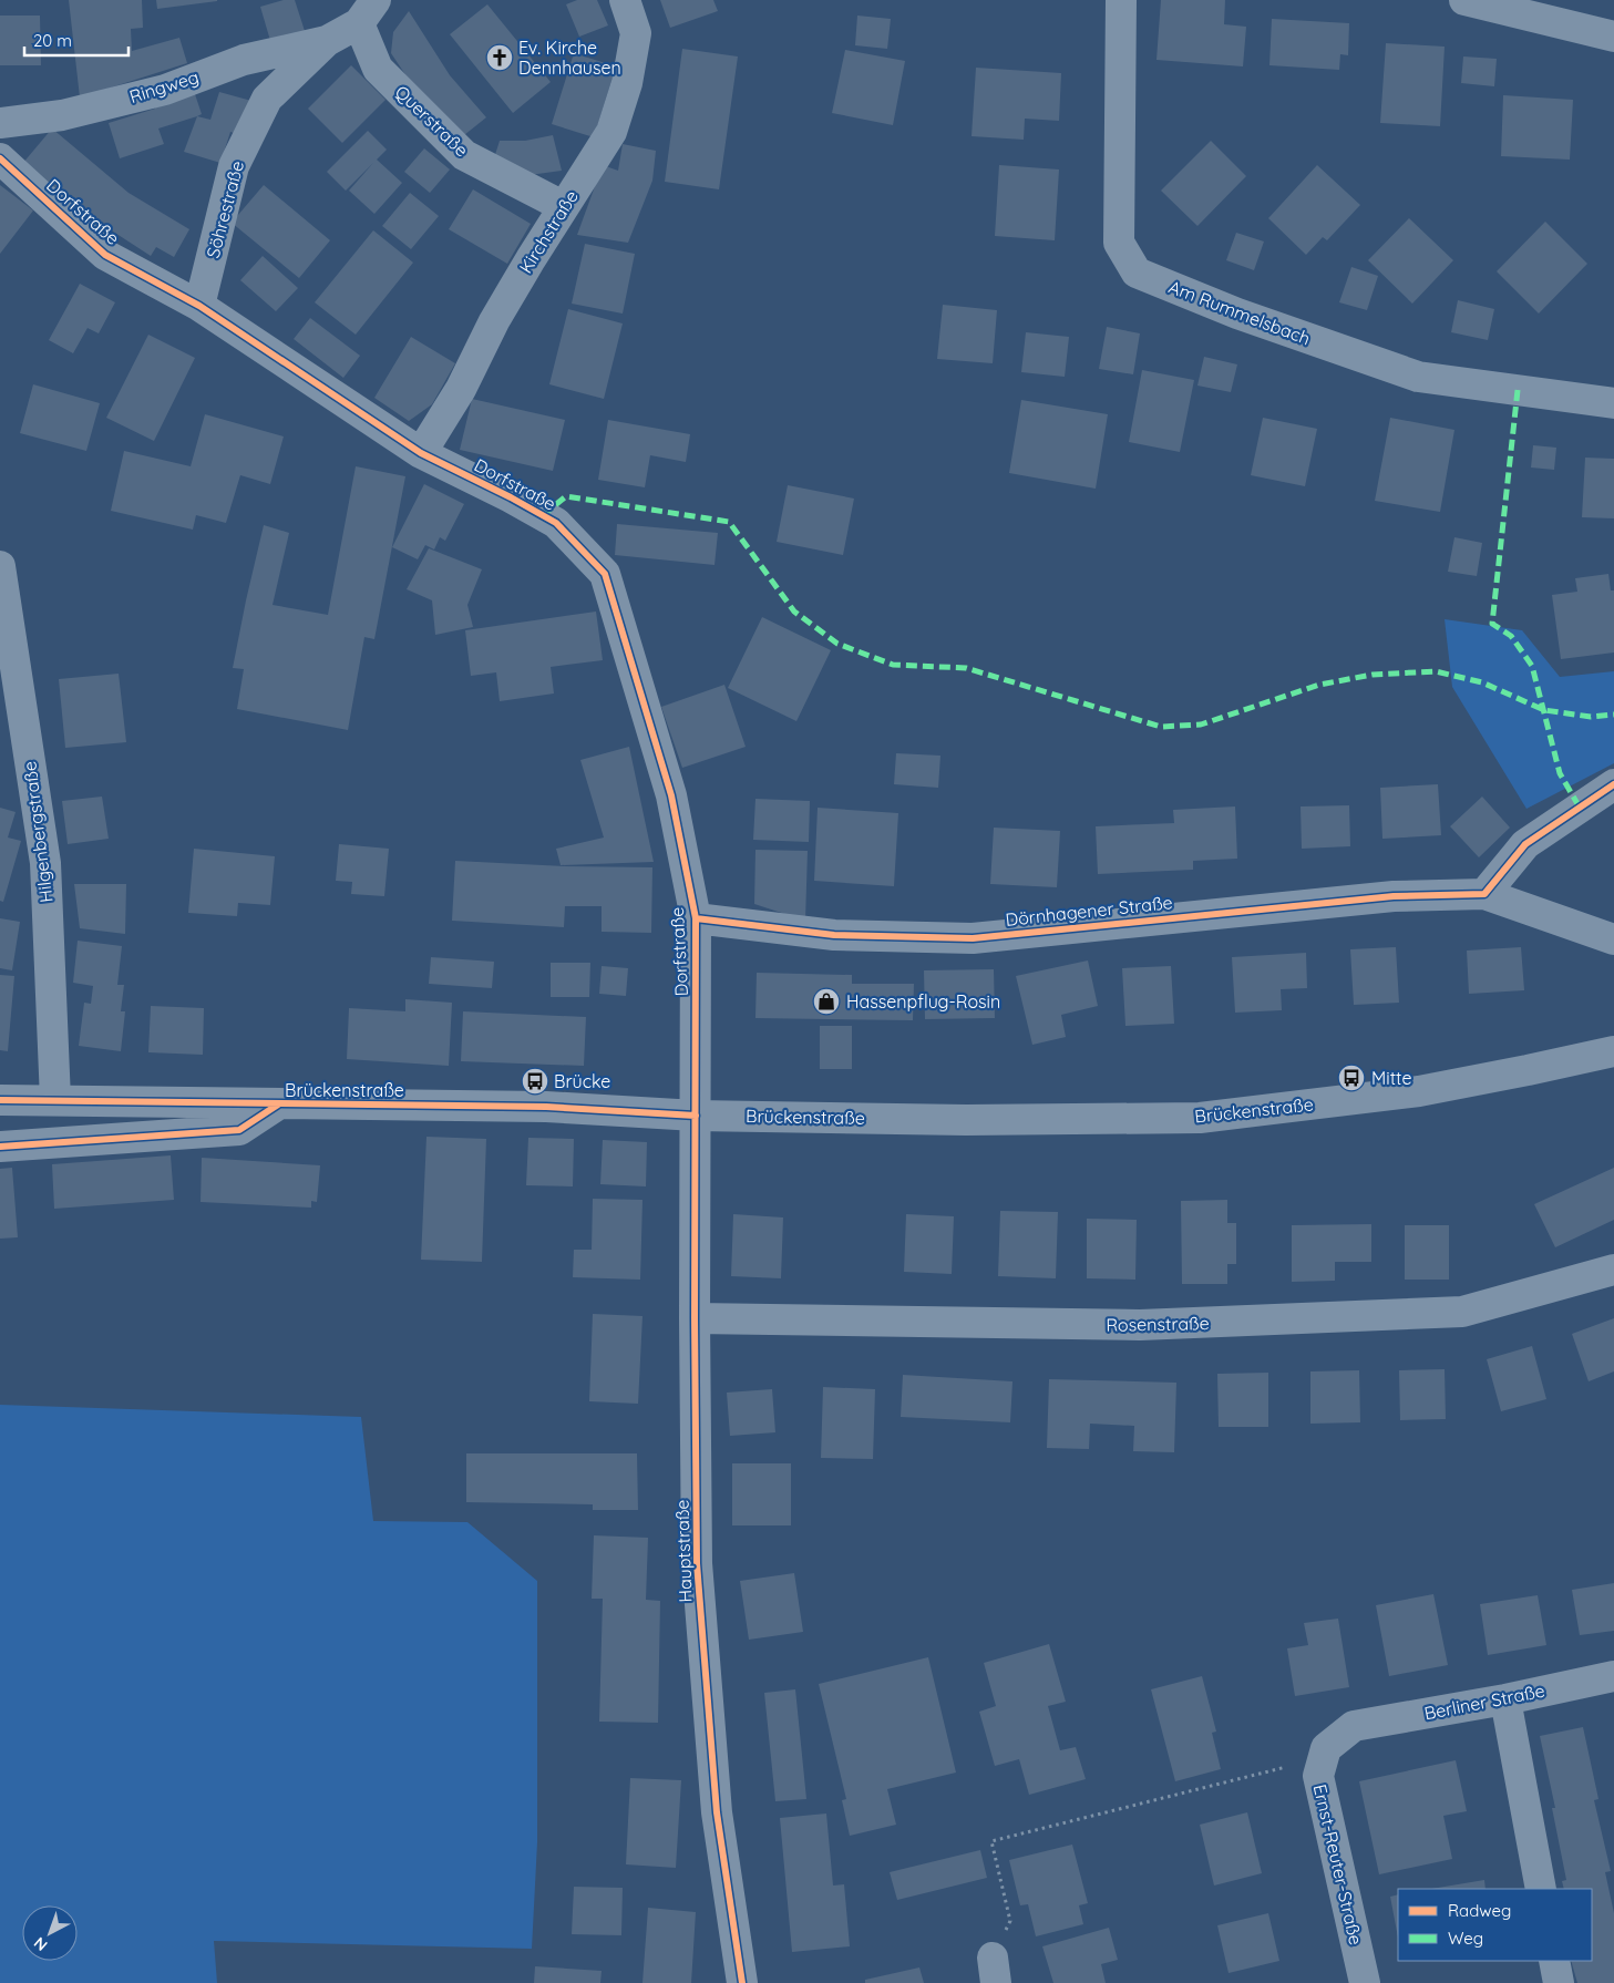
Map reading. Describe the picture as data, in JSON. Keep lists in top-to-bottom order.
{
  "streets": {
    "street": [
      "Ringweg",
      "Querstraße",
      "Söhrestraße",
      "Dorfstraße",
      "Kirchstraße",
      "Am Rummelsbach",
      "Hilgenbergstraße",
      "Dörnhagener Straße",
      "Brückenstraße",
      "Rosenstraße",
      "Hauptstraße",
      "Berliner Straße",
      "Ernst-Reuter-Straße"
    ]
  },
  "crossings": [
    ["Ringweg", "Söhrestraße"],
    ["Querstraße", "Söhrestraße"],
    ["Querstraße", "Kirchstraße"],
    ["Söhrestraße", "Dorfstraße"],
    ["Dorfstraße", "Kirchstraße"],
    ["Dorfstraße", "Dörnhagener Straße"],
    ["Dorfstraße", "Brückenstraße"],
    ["Dorfstraße", "Hauptstraße"],
    ["Brückenstraße", "Hauptstraße"],
    ["Rosenstraße", "Hauptstraße"],
    ["Berliner Straße", "Ernst-Reuter-Straße"]
  ],
  "places": {
    "church": ["Ev. Kirche Dennhausen"],
    "shop": ["Hassenpflug-Rosin"],
    "bus stop": ["Mitte", "Brücke"]
  },
  "legend": ["Radweg", "Weg"],
  "scale_bar": "20 m",
  "north": "bottom left"
}
